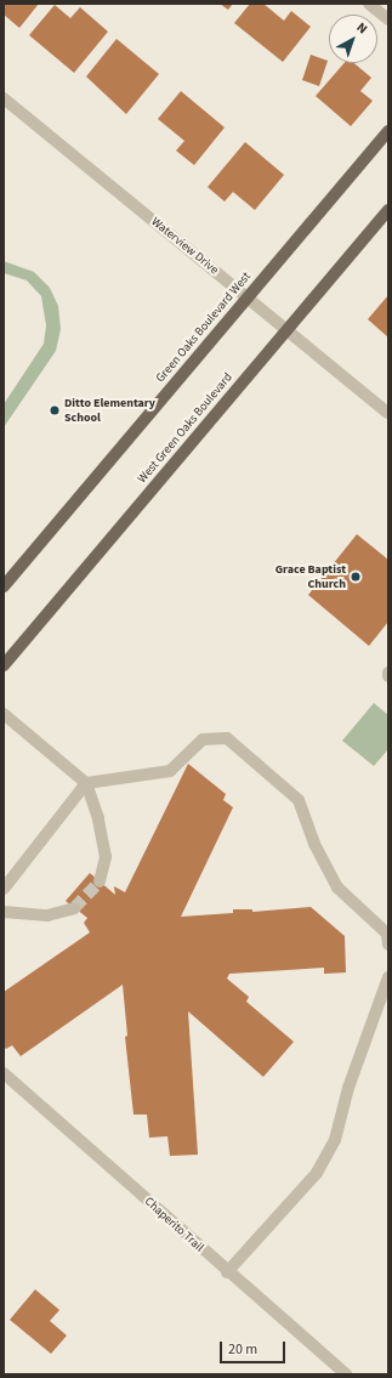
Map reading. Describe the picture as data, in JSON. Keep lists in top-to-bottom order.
{
  "streets": {
    "main road": ["Green Oaks Boulevard West", "West Green Oaks Boulevard"],
    "street": ["Waterview Drive", "Chaperito Trail"]
  },
  "crossings": [
    ["Waterview Drive", "Green Oaks Boulevard West"],
    ["Waterview Drive", "West Green Oaks Boulevard"]
  ],
  "places": ["Ditto Elementary School", "Grace Baptist Church"],
  "scale_bar": "20 m",
  "north": "top right"
}
